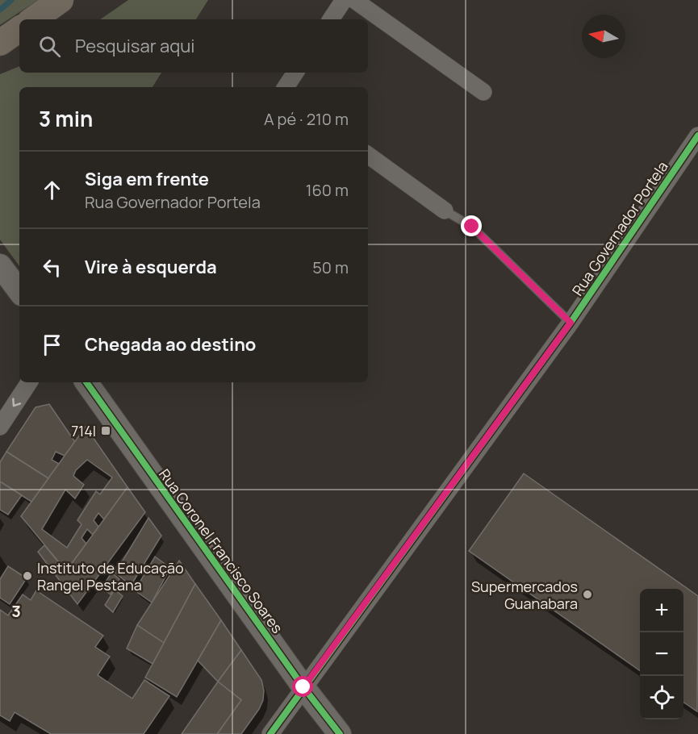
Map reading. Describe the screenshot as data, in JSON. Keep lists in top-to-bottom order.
{
  "streets": {
    "street": ["Rua Governador Portela", "Rua Coronel Francisco Soares"]
  },
  "crossings": [
    ["Rua Governador Portela", "Rua Coronel Francisco Soares"]
  ],
  "places": {
    "transit": ["714I"],
    "other": ["Instituto de Educação Rangel Pestana", "Supermercados Guanabara"]
  },
  "north": "left",
  "page": {
    "search": "Pesquisar aqui",
    "heading": ["3 min", "A pé · 210 m"],
    "list": [
      ["Siga em frente", "Rua Governador Portela", "160 m"],
      ["Vire à esquerda", "50 m"],
      "Chegada ao destino"
    ],
    "map_buttons": ["+", "−"]
  },
  "grid": {
    "rows": ["3"]
  }
}
